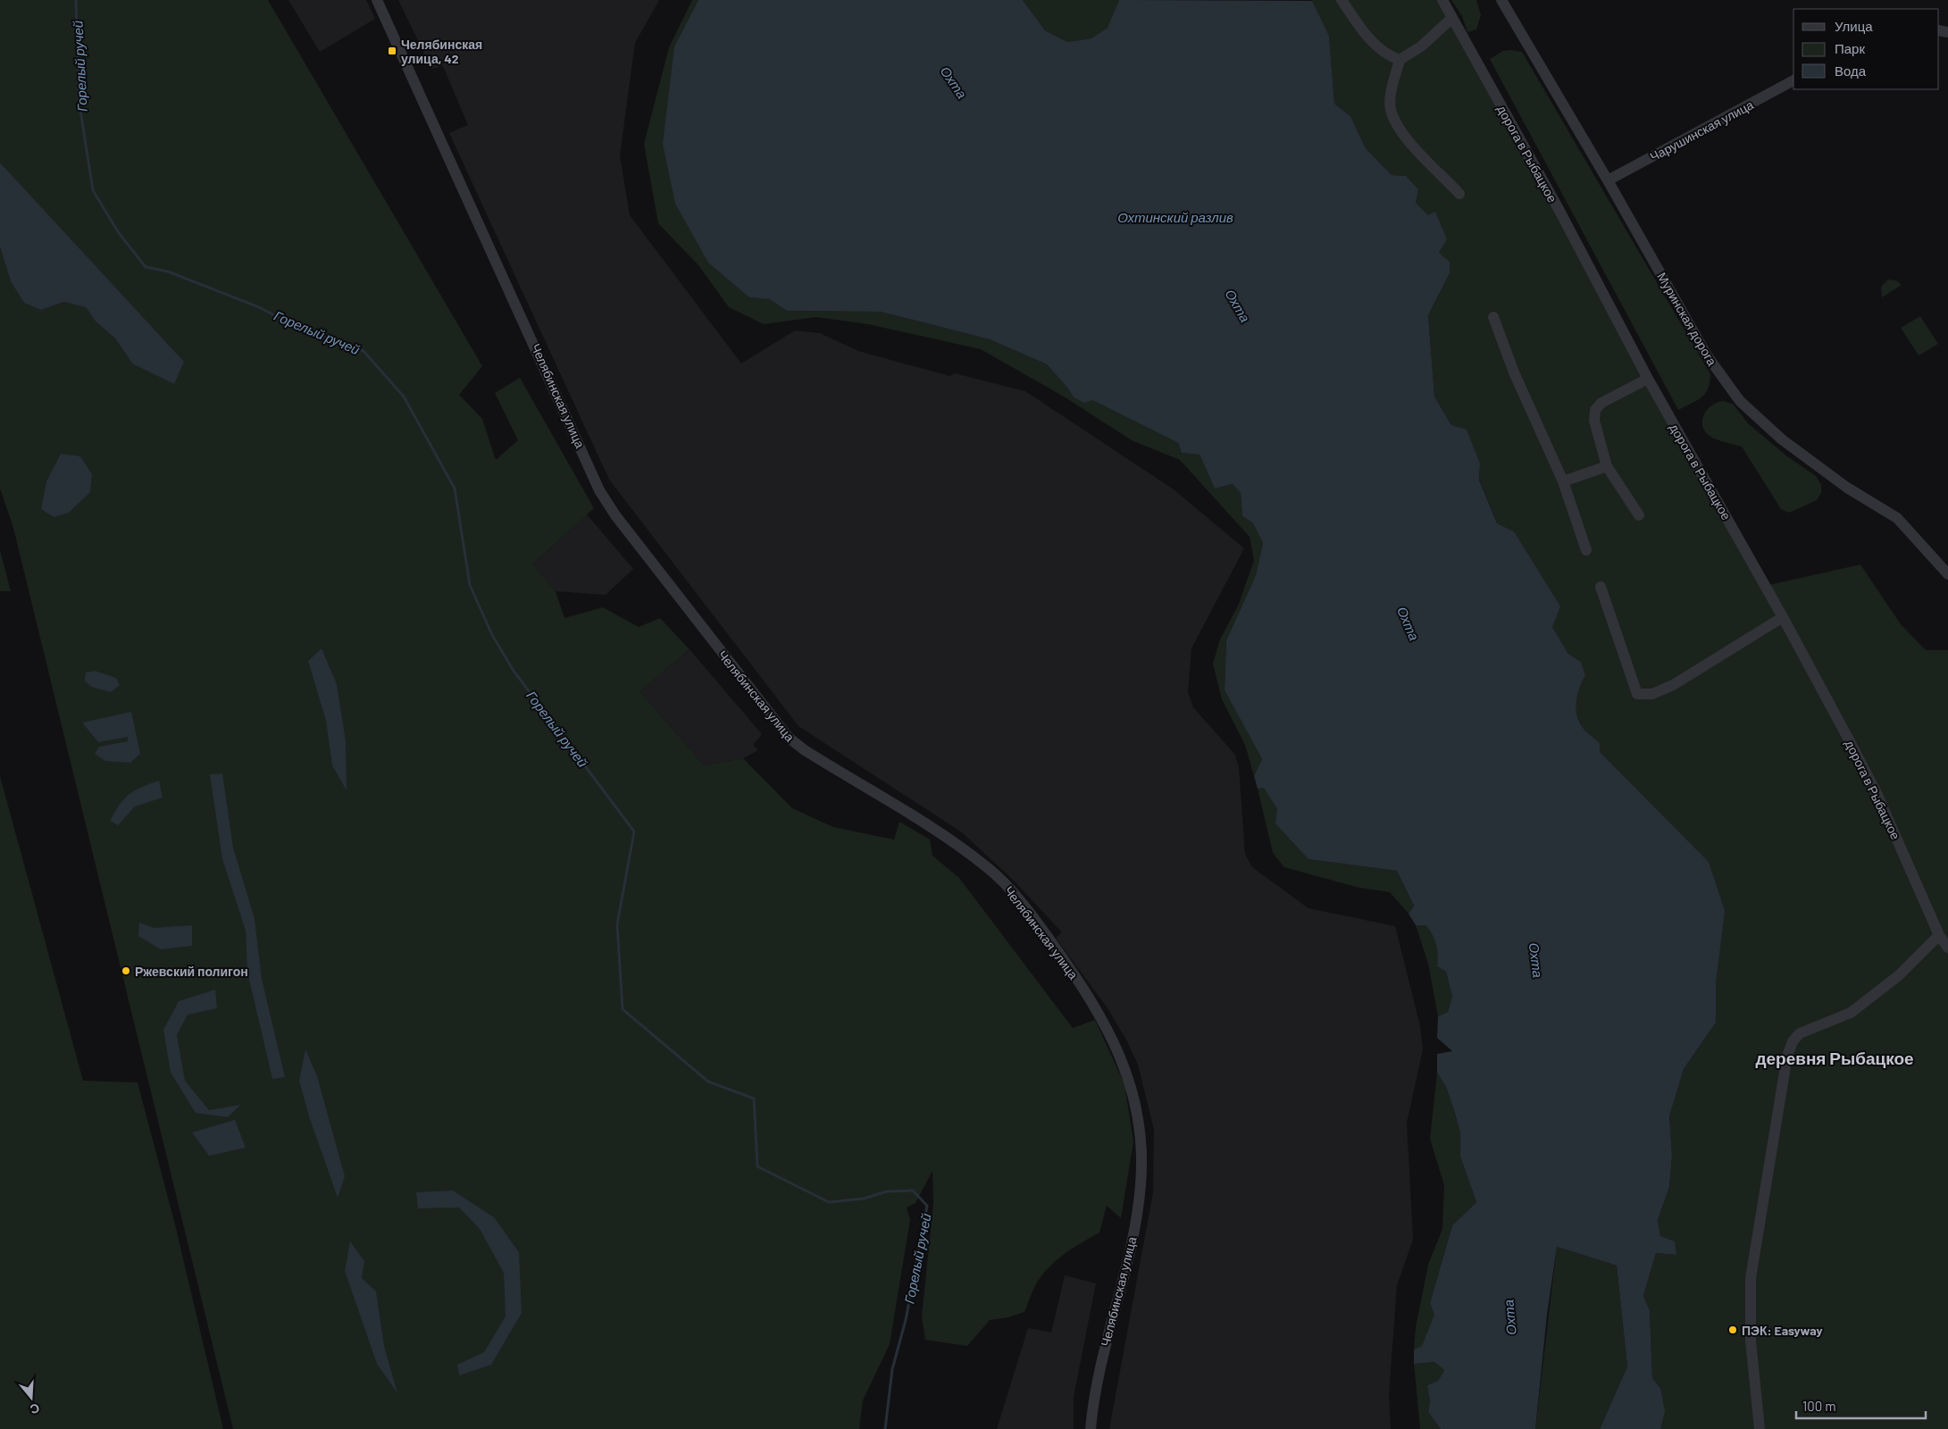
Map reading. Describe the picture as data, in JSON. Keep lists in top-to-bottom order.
{
  "streets": {
    "street": [
      "Чарушинская улица",
      "дорога в Рыбацкое",
      "Муринская дорога",
      "Челябинская улица"
    ]
  },
  "crossings": [
    ["Чарушинская улица", "Муринская дорога"]
  ],
  "districts": ["деревня Рыбацкое"],
  "water": ["Горелый ручей", "Охта", "Охтинский разлив"],
  "places": {
    "transit": ["Челябинская улица, 42"],
    "other": ["Ржевский полигон", "ПЭК: Easyway"]
  },
  "legend": ["Улица", "Парк", "Вода"],
  "scale_bar": "100 m",
  "north": "bottom"
}
